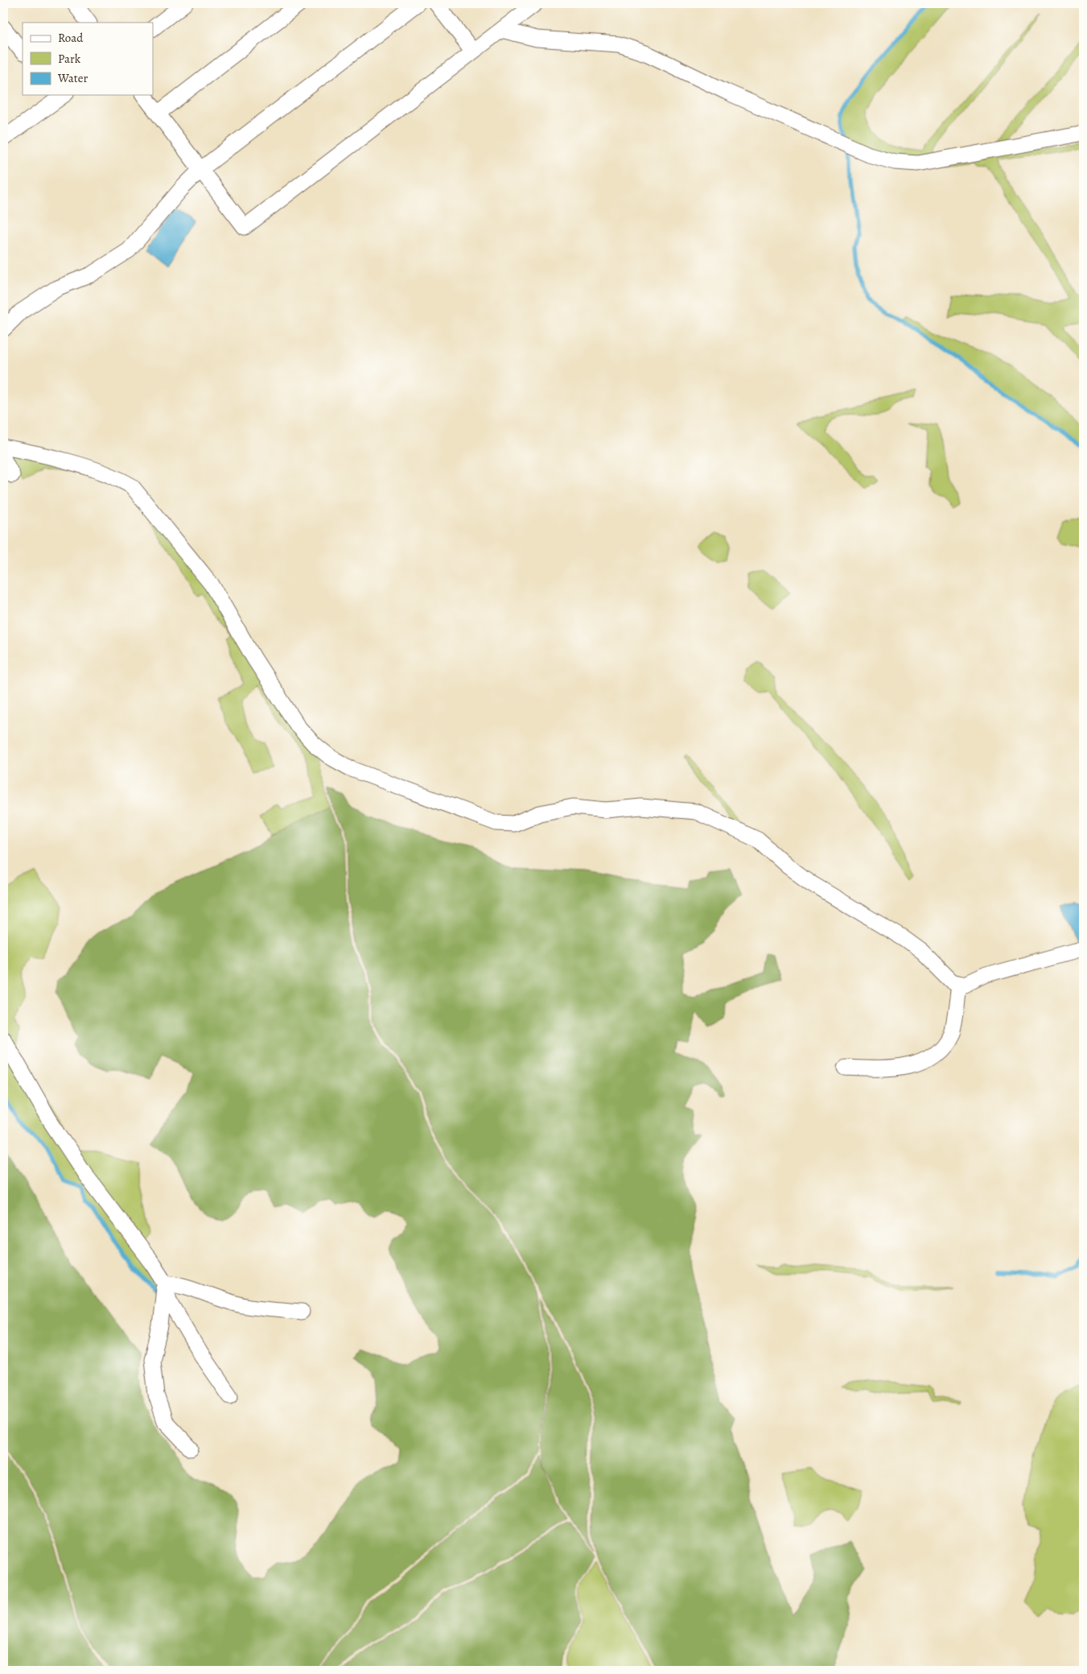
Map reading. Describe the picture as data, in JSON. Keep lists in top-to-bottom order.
{
  "legend": ["Road", "Park", "Water"]
}
